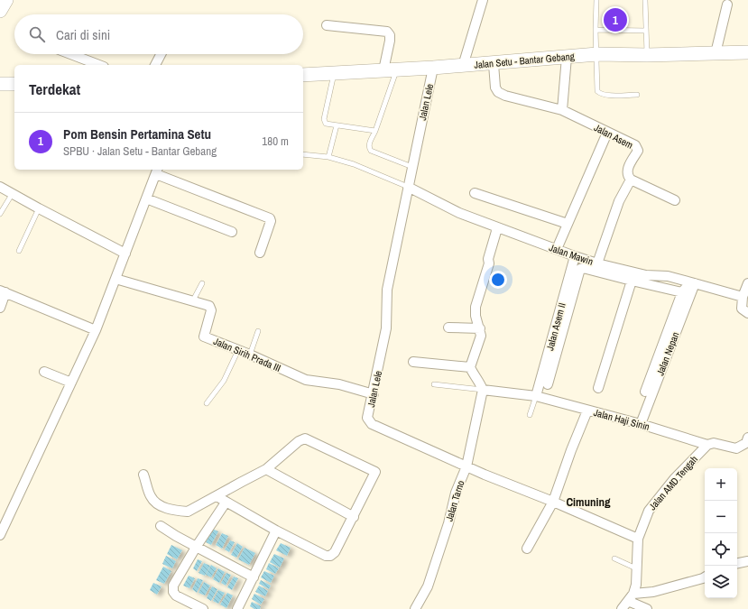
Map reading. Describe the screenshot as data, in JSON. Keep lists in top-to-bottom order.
{
  "streets": {
    "main road": ["Jalan Setu - Bantar Gebang"],
    "street": [
      "Jalan Lele",
      "Jalan Asem",
      "Jalan Mawin",
      "Jalan Asem II",
      "Jalan Nepan",
      "Jalan Sirih Prada III",
      "Jalan Haji Sinin",
      "Jalan AMD Tengah",
      "Jalan Tarno"
    ]
  },
  "crossings": [
    ["Jalan Setu - Bantar Gebang", "Jalan Lele"],
    ["Jalan Setu - Bantar Gebang", "Jalan Asem"],
    ["Jalan Lele", "Jalan Mawin"],
    ["Jalan Lele", "Jalan Sirih Prada III"],
    ["Jalan Lele", "Jalan AMD Tengah"],
    ["Jalan Lele", "Jalan Tarno"],
    ["Jalan Mawin", "Jalan Asem II"],
    ["Jalan Mawin", "Jalan Nepan"],
    ["Jalan Asem II", "Jalan Haji Sinin"],
    ["Jalan Nepan", "Jalan Haji Sinin"],
    ["Jalan Haji Sinin", "Jalan AMD Tengah"],
    ["Jalan Haji Sinin", "Jalan Tarno"]
  ],
  "districts": ["Cimuning"],
  "page": {
    "pins": "1",
    "search": "Cari di sini",
    "heading": "Terdekat",
    "list": [
      {
        "mark": "1",
        "name": "Pom Bensin Pertamina Setu",
        "note": "SPBU · Jalan Setu - Bantar Gebang",
        "value": "180 m"
      }
    ],
    "map_buttons": ["+", "−"]
  }
}
